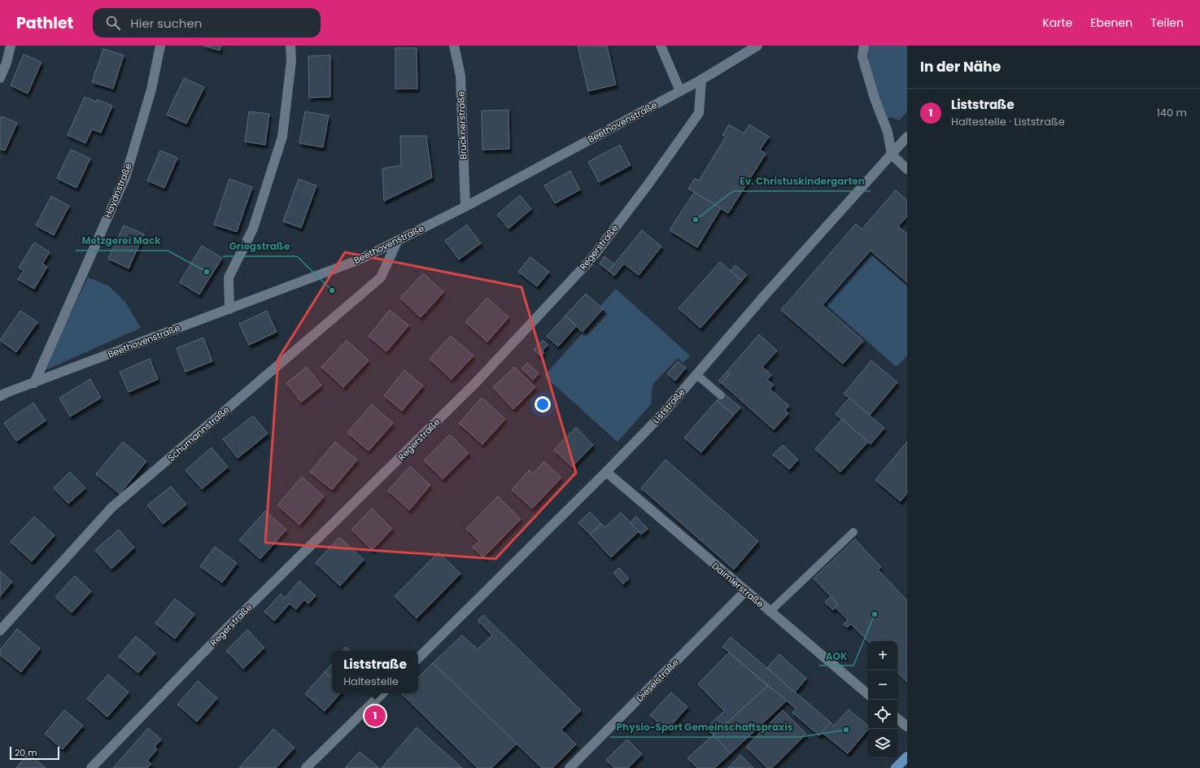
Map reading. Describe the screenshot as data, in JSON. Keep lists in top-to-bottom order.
{
  "streets": {
    "street": [
      "Beethovenstraße",
      "Brucknerstraße",
      "Haydnstraße",
      "Regerstraße",
      "Liststraße",
      "Schumannstraße",
      "Daimlerstraße",
      "Dieselstraße"
    ]
  },
  "crossings": [
    ["Beethovenstraße", "Brucknerstraße"],
    ["Beethovenstraße", "Haydnstraße"],
    ["Beethovenstraße", "Regerstraße"],
    ["Beethovenstraße", "Schumannstraße"],
    ["Liststraße", "Daimlerstraße"],
    ["Daimlerstraße", "Dieselstraße"]
  ],
  "places": [
    "Ev. Christuskindergarten",
    "Metzgerei Mack",
    "Griegstraße",
    "AOK",
    "Physio-Sport Gemeinschaftspraxis"
  ],
  "scale_bar": "20 m",
  "page": {
    "header": "Pathlet",
    "search": "Hier suchen",
    "nav": ["Karte", "Ebenen", "Teilen"],
    "heading": "In der Nähe",
    "list": [
      {
        "mark": "1",
        "name": "Liststraße",
        "note": "Haltestelle · Liststraße",
        "value": "140 m"
      }
    ],
    "map_buttons": ["+", "−"],
    "popup": ["Liststraße", "Haltestelle"],
    "pins": "1",
    "scale": "20 m"
  }
}
